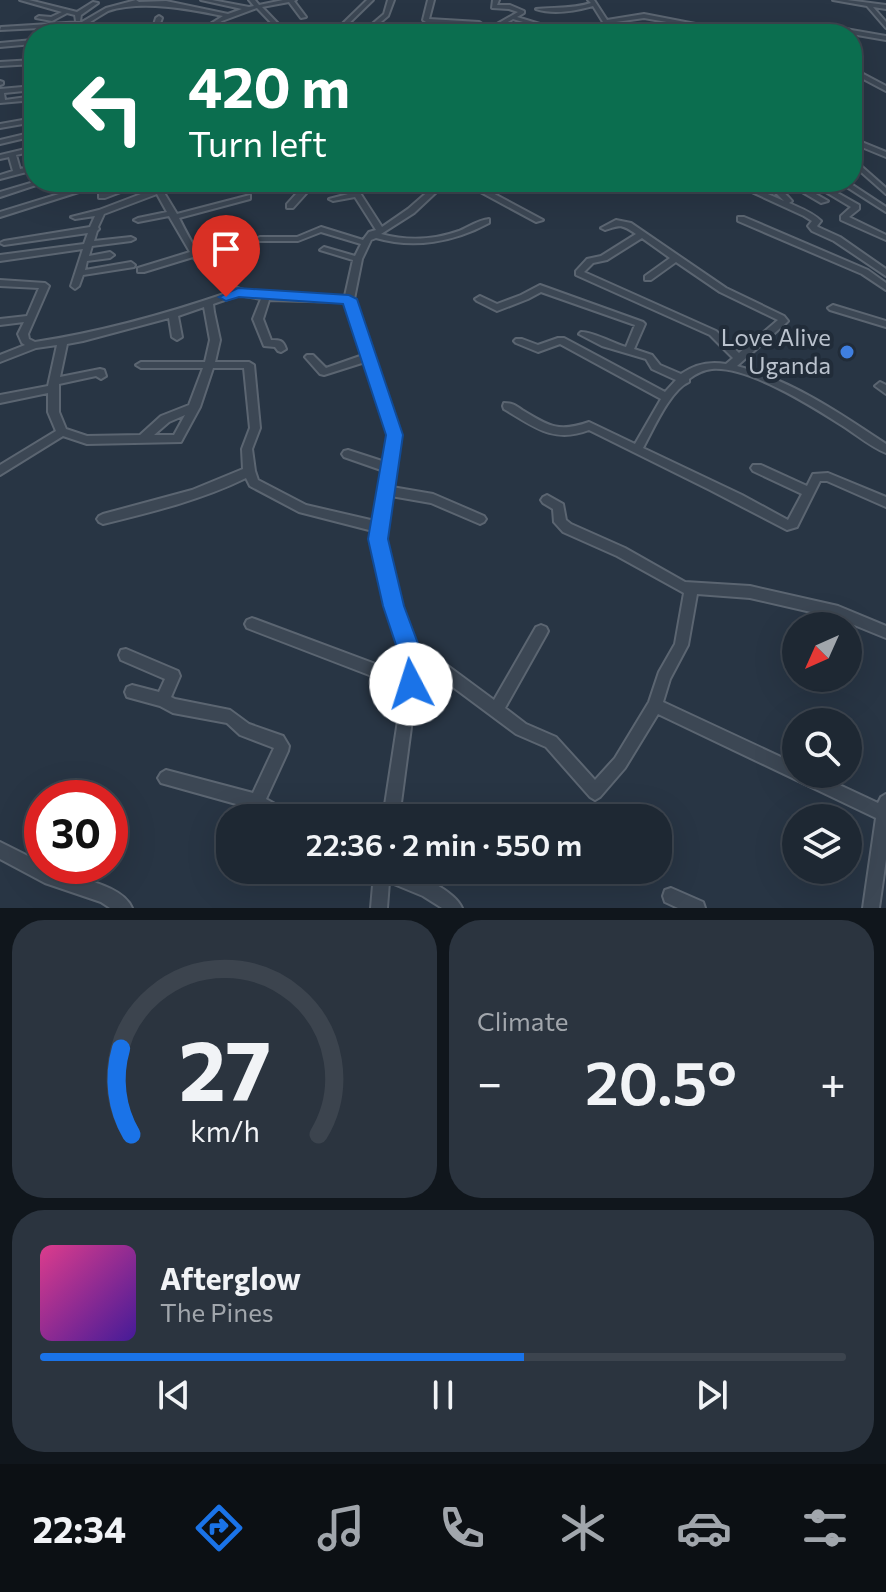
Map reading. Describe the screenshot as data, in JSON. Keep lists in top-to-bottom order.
{
  "places": ["Love Alive Uganda"],
  "north": "bottom left",
  "page": {
    "turn": ["420 m", "Turn left"],
    "limit": "30",
    "trip": "22:36 · 2 min · 550 m",
    "tile": "Climate",
    "heat": ["−", "20.5°", "+"],
    "song": ["Afterglow", "The Pines"],
    "tabs": "22:34",
    "gauge": ["27", "km/h"]
  }
}
